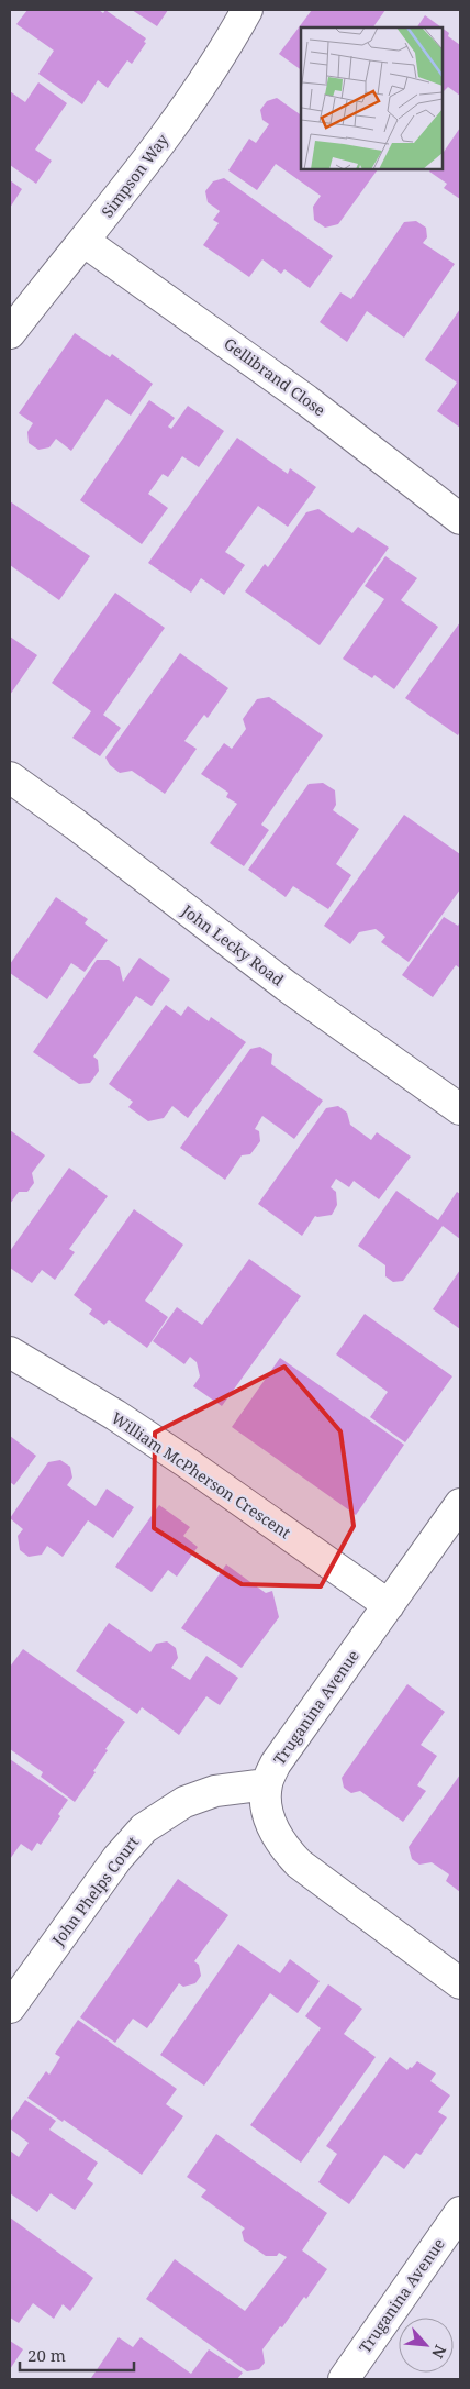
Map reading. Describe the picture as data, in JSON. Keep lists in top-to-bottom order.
{
  "streets": {
    "street": [
      "Simpson Way",
      "Gellibrand Close",
      "John Lecky Road",
      "William McPherson Crescent",
      "Truganina Avenue",
      "John Phelps Court"
    ]
  },
  "crossings": [
    ["Simpson Way", "Gellibrand Close"],
    ["William McPherson Crescent", "Truganina Avenue"],
    ["Truganina Avenue", "John Phelps Court"]
  ],
  "scale_bar": "20 m",
  "north": "bottom right"
}
